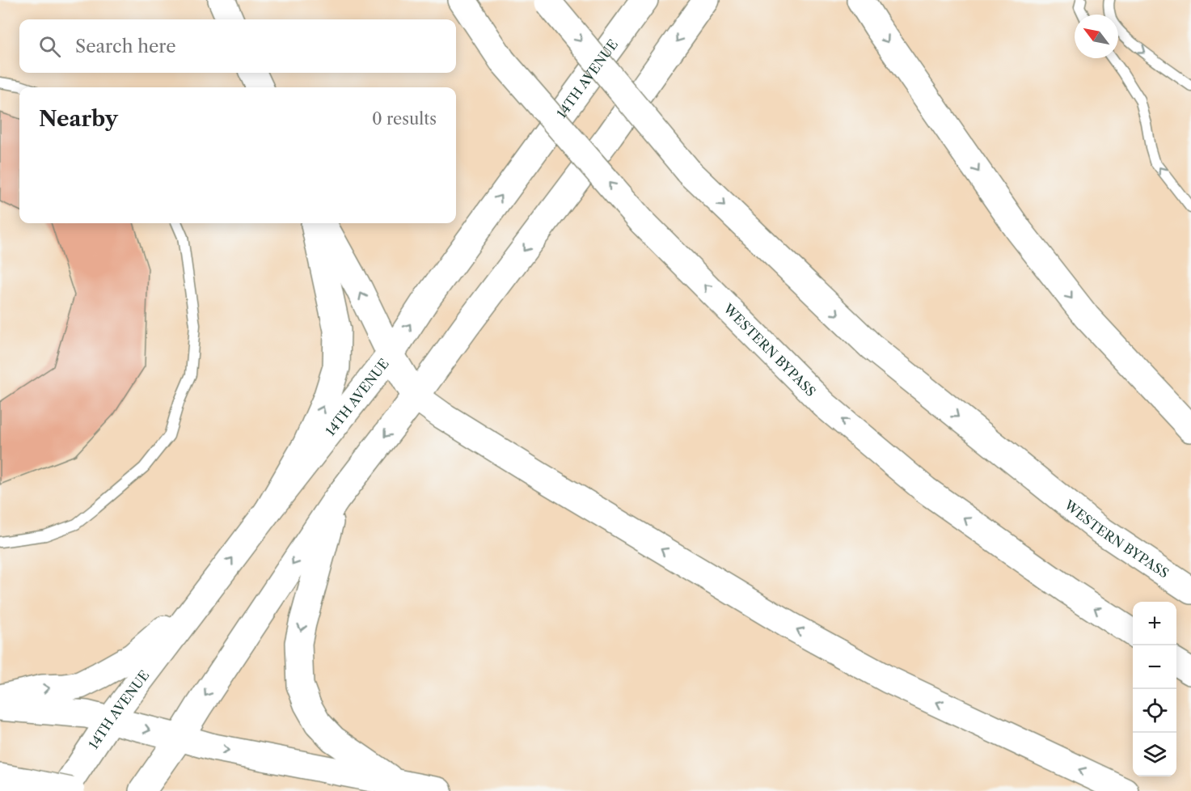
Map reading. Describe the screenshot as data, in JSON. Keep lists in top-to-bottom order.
{
  "streets": {
    "main road": ["14TH AVENUE", "WESTERN BYPASS"]
  },
  "north": "top left",
  "page": {
    "search": "Search here",
    "heading": ["Nearby", "0 results"],
    "map_buttons": ["+", "−"]
  }
}
